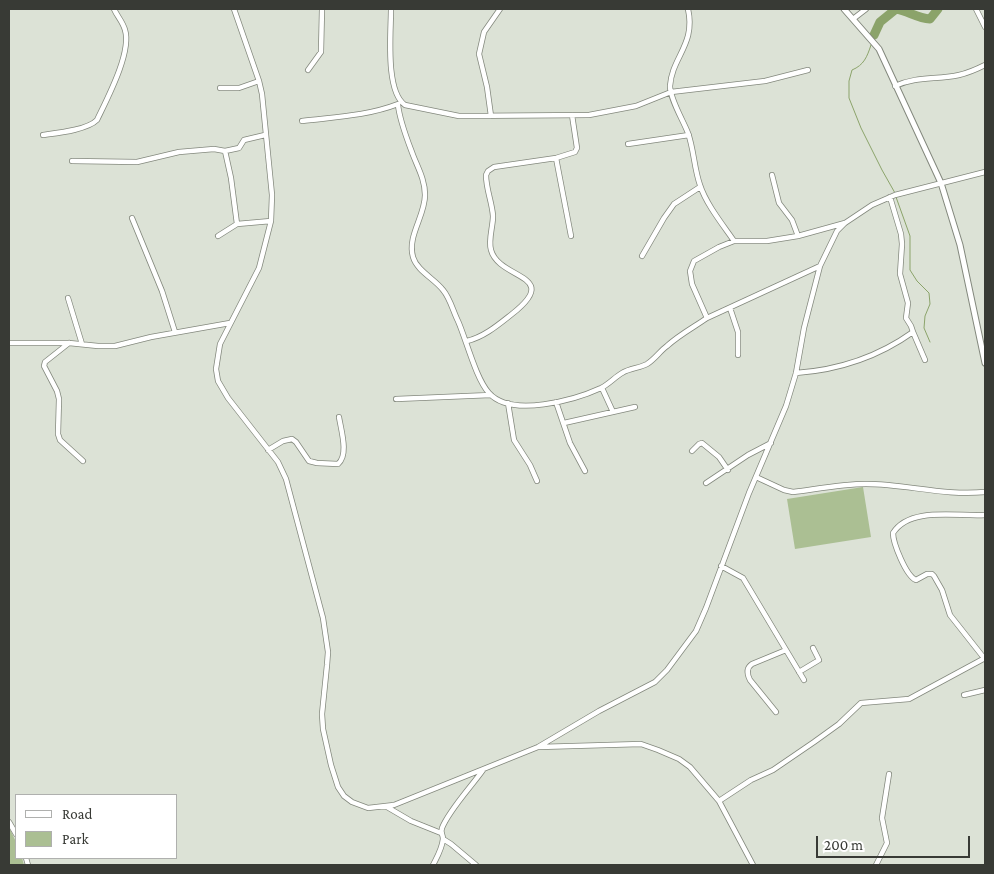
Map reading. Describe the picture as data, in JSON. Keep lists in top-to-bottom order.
{
  "legend": ["Road", "Park"],
  "scale_bar": "200 m"
}
